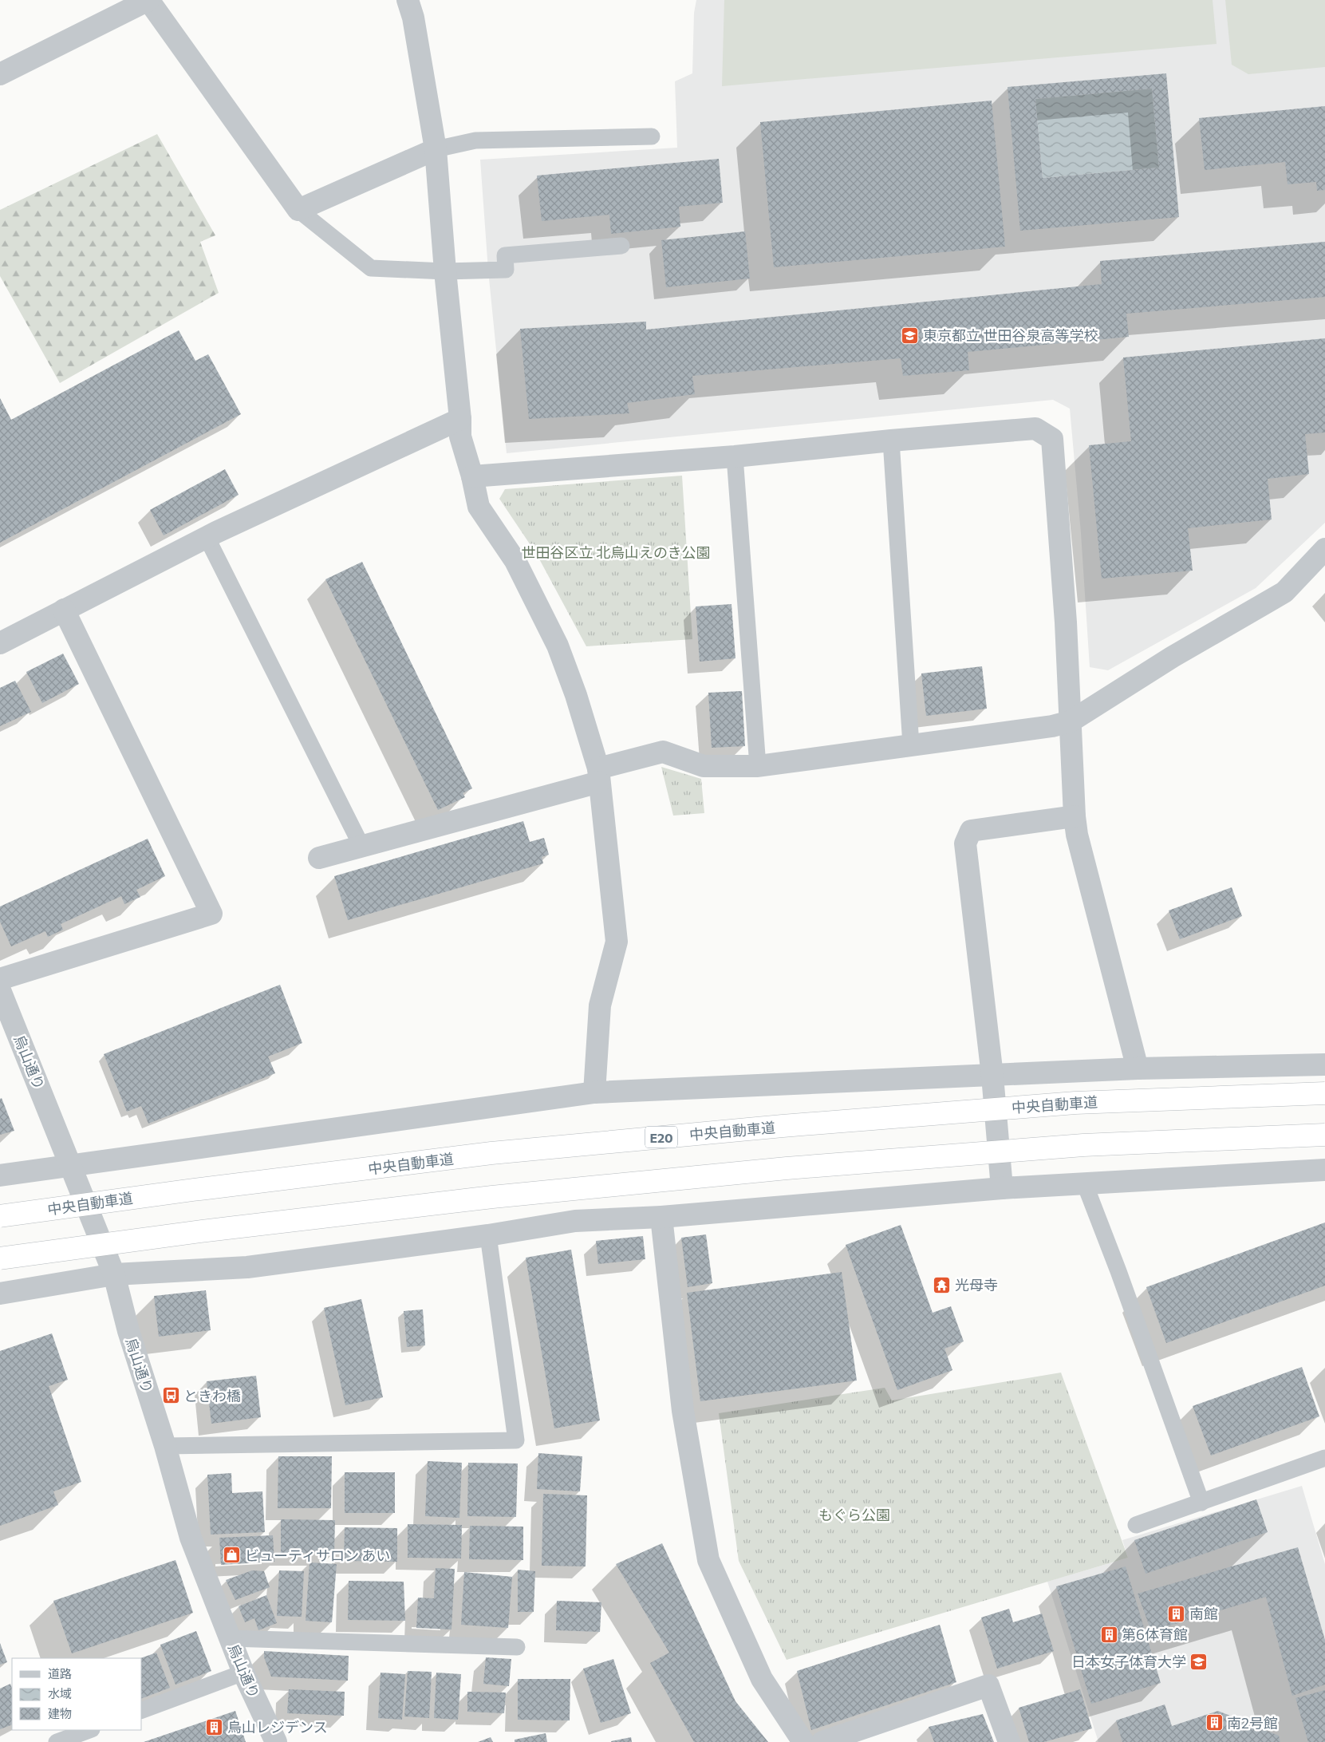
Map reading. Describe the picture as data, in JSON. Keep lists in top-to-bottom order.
{
  "streets": {
    "highway": ["中央自動車道", "E20"],
    "street": ["烏山通り"]
  },
  "parks": ["世田谷区立 北烏山えのき公園", "もぐら公園"],
  "places": {
    "school or university": ["東京都立 世田谷泉高等学校", "日本女子体育大学"],
    "temple": ["光母寺"],
    "bus stop": ["ときわ橋"],
    "shop": ["ビューティサロン あい"],
    "building": [
      "南館",
      "第6体育館",
      "南2号館",
      "烏山レジデンス"
    ]
  },
  "legend": ["道路", "水域", "建物"]
}
